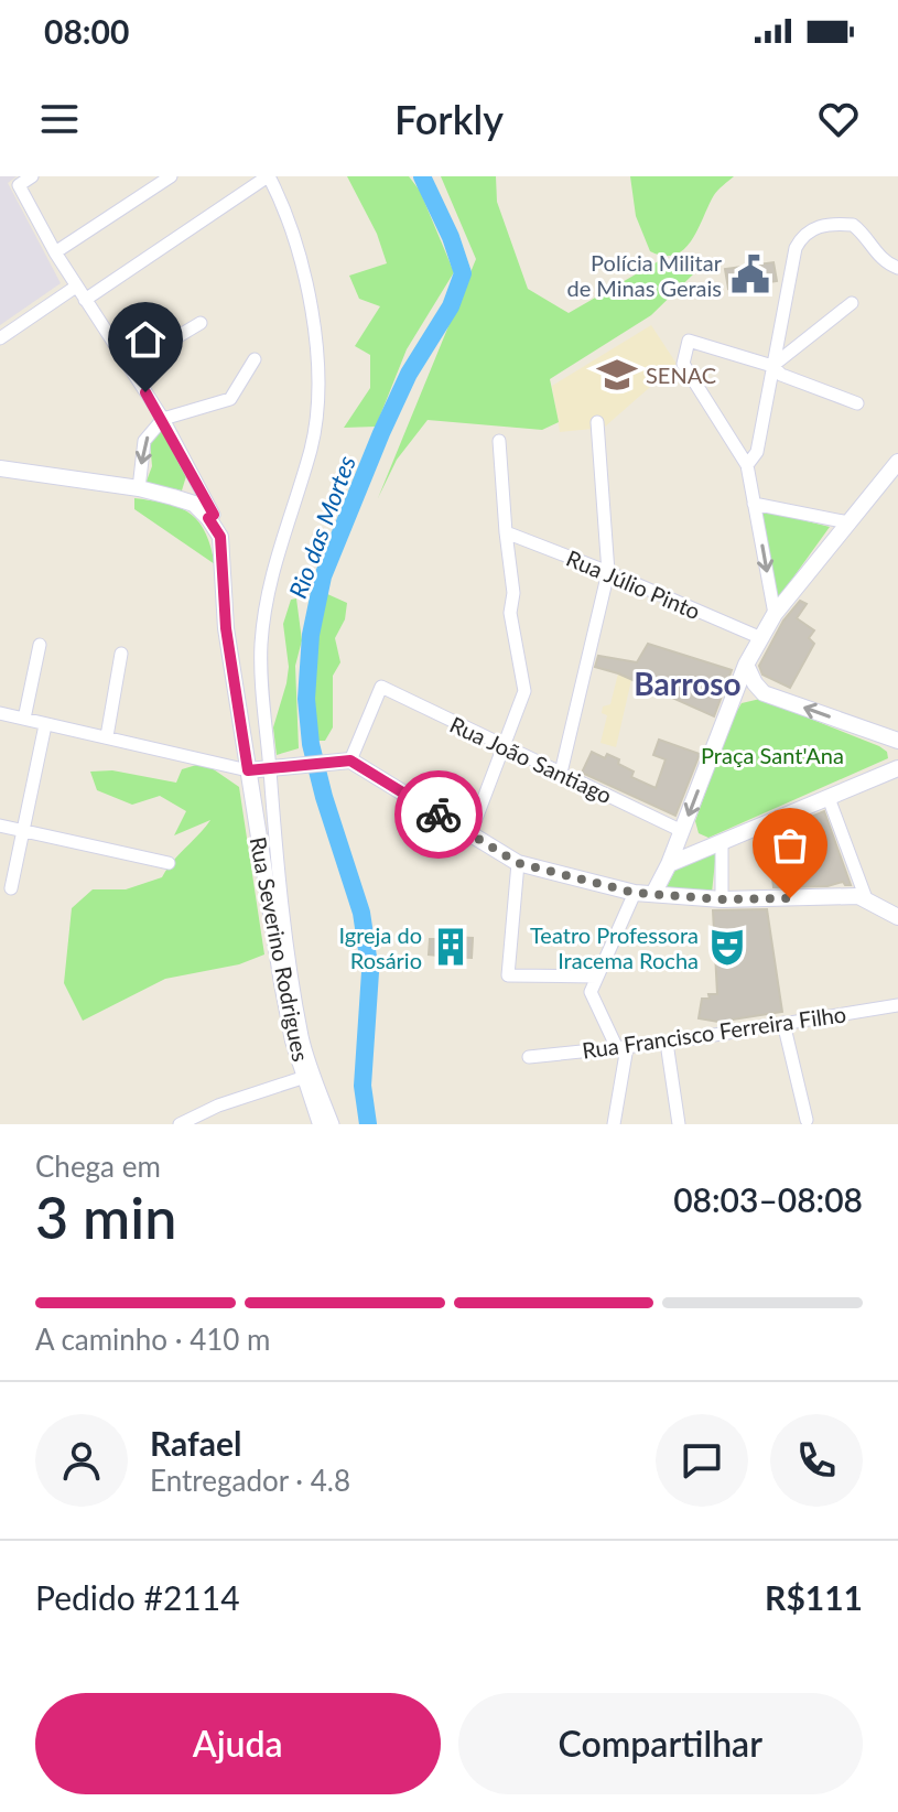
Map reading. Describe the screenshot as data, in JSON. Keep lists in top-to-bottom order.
{
  "streets": {
    "street": [
      "Rua Júlio Pinto",
      "Rua João Santiago",
      "Rua Severino Rodrigues",
      "Rua Francisco Ferreira Filho"
    ]
  },
  "districts": ["Barroso"],
  "water": ["Rio das Mortes"],
  "parks": ["Praça Sant'Ana"],
  "places": {
    "public building": ["Polícia Militar de Minas Gerais"],
    "school or university": ["SENAC"],
    "building": ["Igreja do Rosário"],
    "theatre": ["Teatro Professora Iracema Rocha"]
  },
  "page": {
    "status": "08:00",
    "header": "Forkly",
    "heading": ["3 min", "Chega em", "08:03–08:08"],
    "panel": [
      "Rafael",
      "Entregador · 4.8",
      "Pedido #2114",
      "R$111"
    ],
    "bar": "A caminho · 410 m",
    "buttons": ["Ajuda", "Compartilhar"]
  }
}
